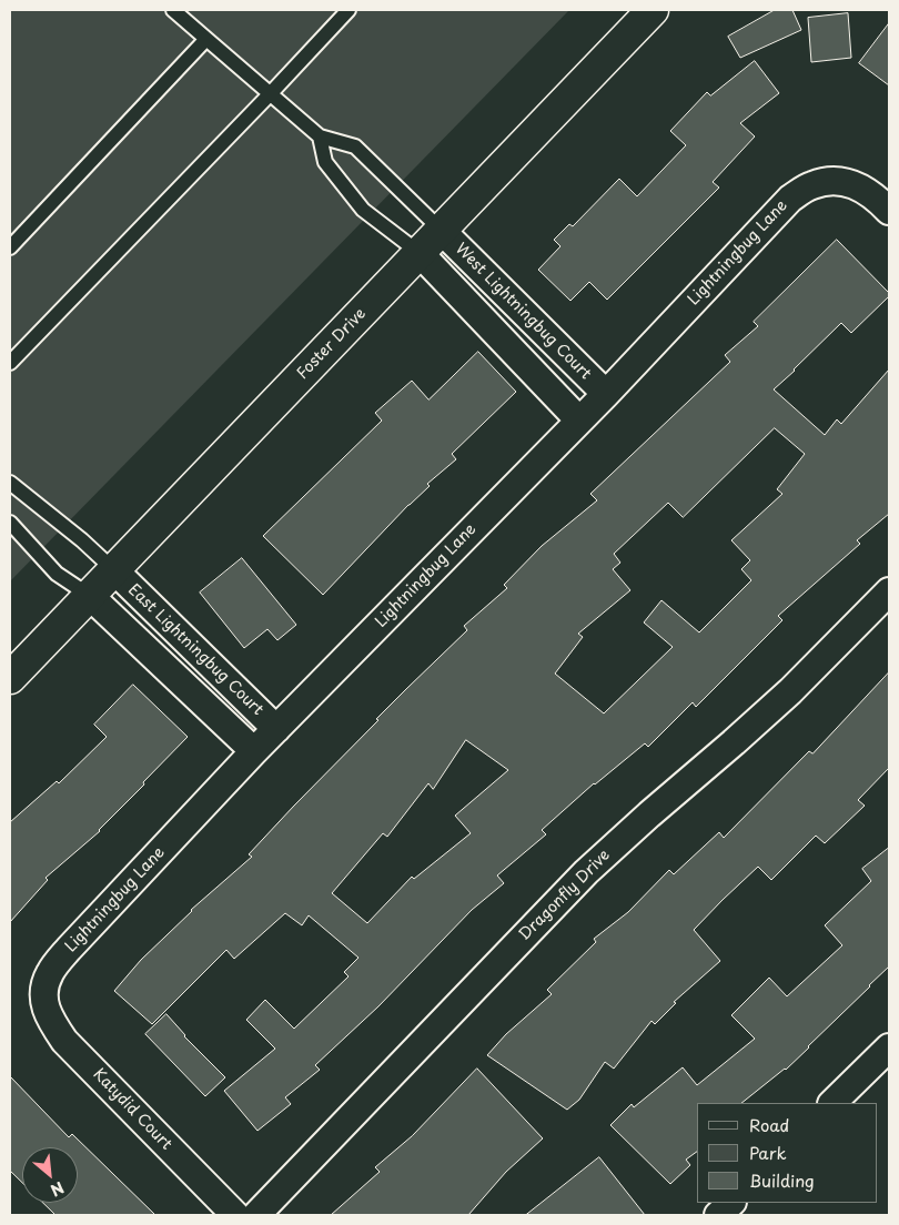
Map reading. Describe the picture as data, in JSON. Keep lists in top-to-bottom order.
{
  "streets": {
    "street": [
      "Lightningbug Lane",
      "West Lightningbug Court",
      "Foster Drive",
      "East Lightningbug Court",
      "Dragonfly Drive",
      "Katydid Court"
    ]
  },
  "crossings": [
    ["Lightningbug Lane", "West Lightningbug Court"],
    ["Lightningbug Lane", "East Lightningbug Court"],
    ["Lightningbug Lane", "Katydid Court"],
    ["West Lightningbug Court", "Foster Drive"],
    ["Foster Drive", "East Lightningbug Court"]
  ],
  "legend": ["Road", "Park", "Building"],
  "north": "bottom right"
}
